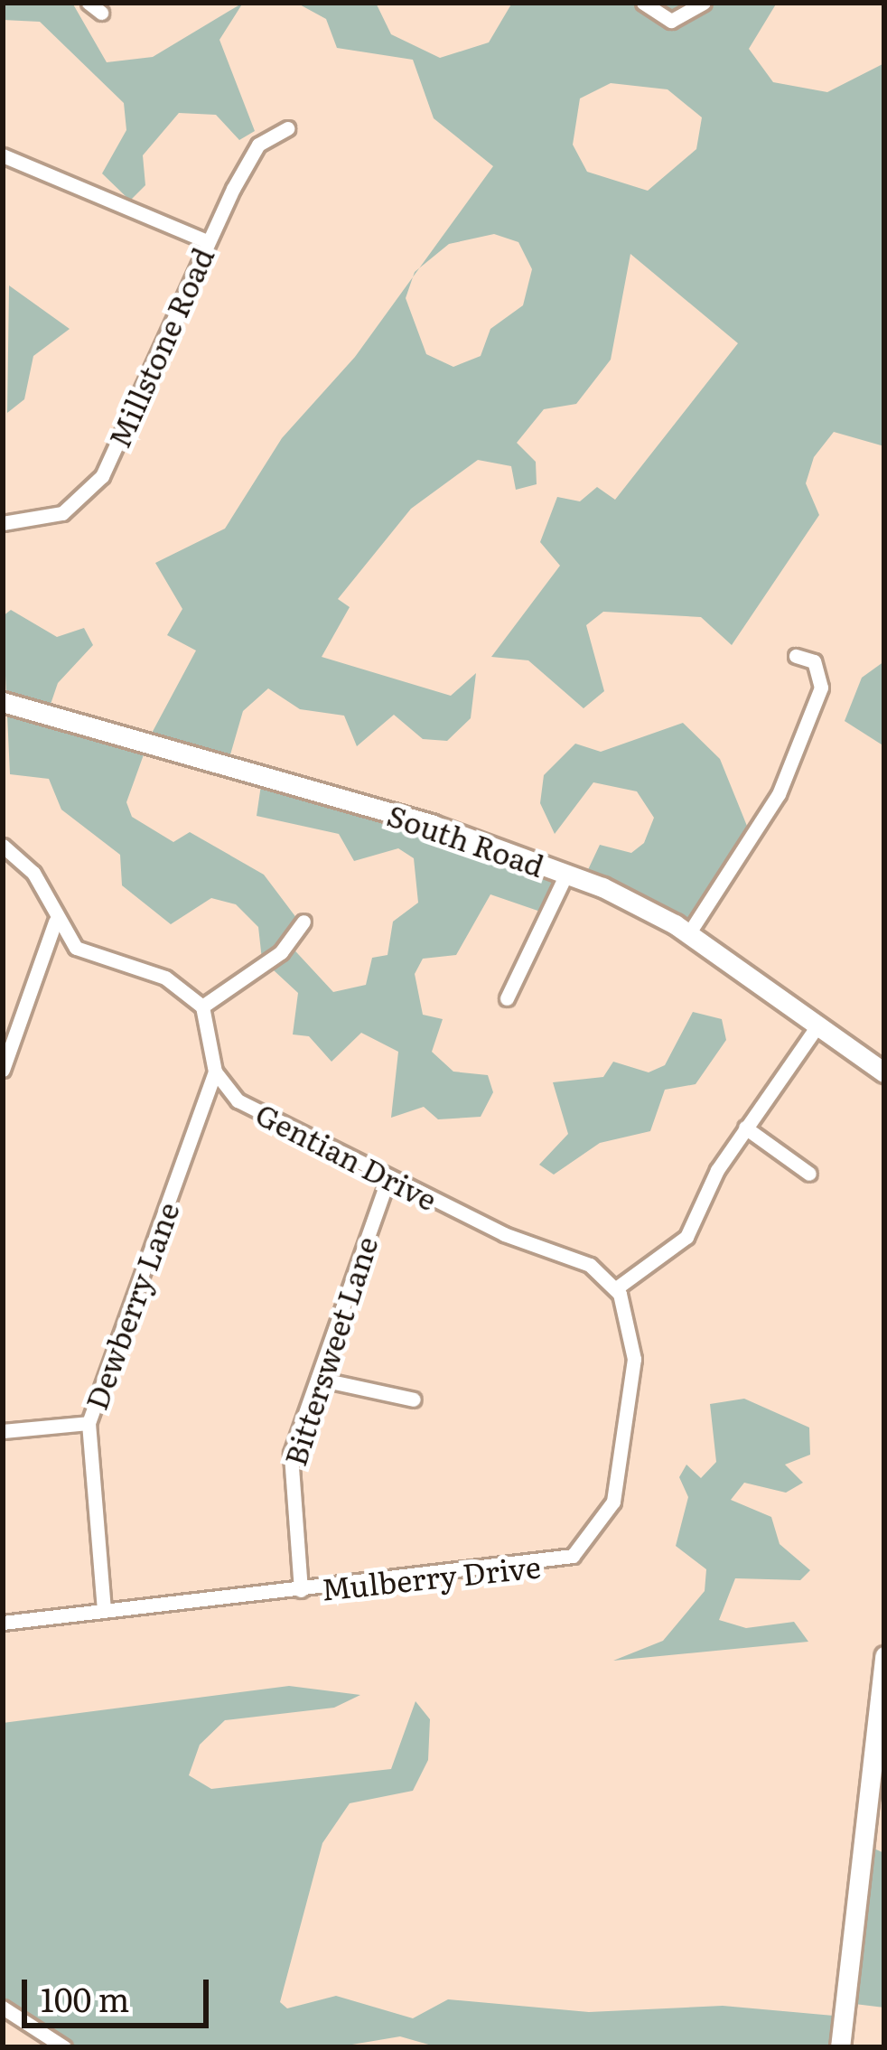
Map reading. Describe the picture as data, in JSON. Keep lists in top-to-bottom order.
{
  "streets": {
    "street": [
      "Millstone Road",
      "South Road",
      "Gentian Drive",
      "Dewberry Lane",
      "Bittersweet Lane",
      "Mulberry Drive"
    ]
  },
  "crossings": [
    ["Gentian Drive", "Dewberry Lane"],
    ["Gentian Drive", "Bittersweet Lane"],
    ["Gentian Drive", "Mulberry Drive"],
    ["Dewberry Lane", "Mulberry Drive"],
    ["Bittersweet Lane", "Mulberry Drive"]
  ],
  "scale_bar": "100 m"
}
